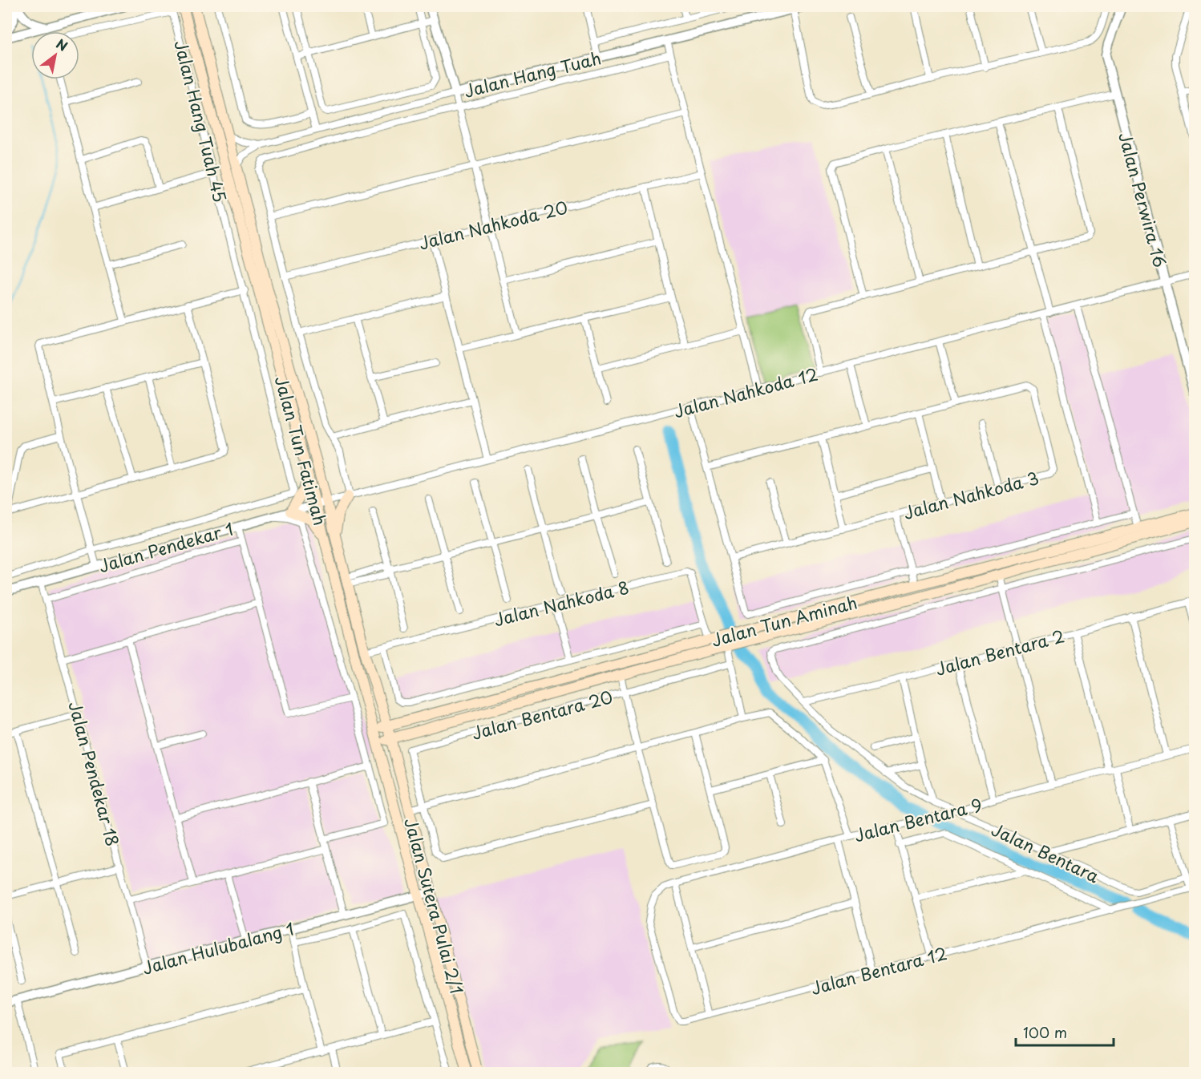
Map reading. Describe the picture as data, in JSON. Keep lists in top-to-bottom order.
{
  "streets": {
    "main road": ["Jalan Tun Fatimah", "Jalan Tun Aminah", "Jalan Sutera Pulai 2/1"],
    "street": [
      "Jalan Hang Tuah",
      "Jalan Hang Tuah 45",
      "Jalan Perwira 16",
      "Jalan Nahkoda 20",
      "Jalan Nahkoda 12",
      "Jalan Nahkoda 3",
      "Jalan Pendekar 1",
      "Jalan Nahkoda 8",
      "Jalan Bentara 2",
      "Jalan Bentara 20",
      "Jalan Pendekar 18",
      "Jalan Bentara 9",
      "Jalan Bentara",
      "Jalan Hulubalang 1",
      "Jalan Bentara 12"
    ]
  },
  "crossings": [
    ["Jalan Hang Tuah", "Jalan Tun Fatimah"],
    ["Jalan Perwira 16", "Jalan Nahkoda 12"],
    ["Jalan Nahkoda 12", "Jalan Tun Fatimah"],
    ["Jalan Nahkoda 12", "Jalan Pendekar 1"],
    ["Jalan Tun Fatimah", "Jalan Pendekar 1"],
    ["Jalan Tun Fatimah", "Jalan Nahkoda 8"],
    ["Jalan Tun Fatimah", "Jalan Tun Aminah"],
    ["Jalan Tun Fatimah", "Jalan Sutera Pulai 2/1"],
    ["Jalan Tun Fatimah", "Jalan Hulubalang 1"],
    ["Jalan Pendekar 1", "Jalan Pendekar 18"],
    ["Jalan Nahkoda 8", "Jalan Tun Aminah"],
    ["Jalan Tun Aminah", "Jalan Sutera Pulai 2/1"],
    ["Jalan Bentara 2", "Jalan Bentara"],
    ["Jalan Pendekar 18", "Jalan Hulubalang 1"],
    ["Jalan Bentara 9", "Jalan Bentara"],
    ["Jalan Bentara 9", "Jalan Bentara 12"],
    ["Jalan Bentara", "Jalan Bentara 12"],
    ["Jalan Sutera Pulai 2/1", "Jalan Hulubalang 1"]
  ],
  "scale_bar": "100 m",
  "north": "top right"
}
